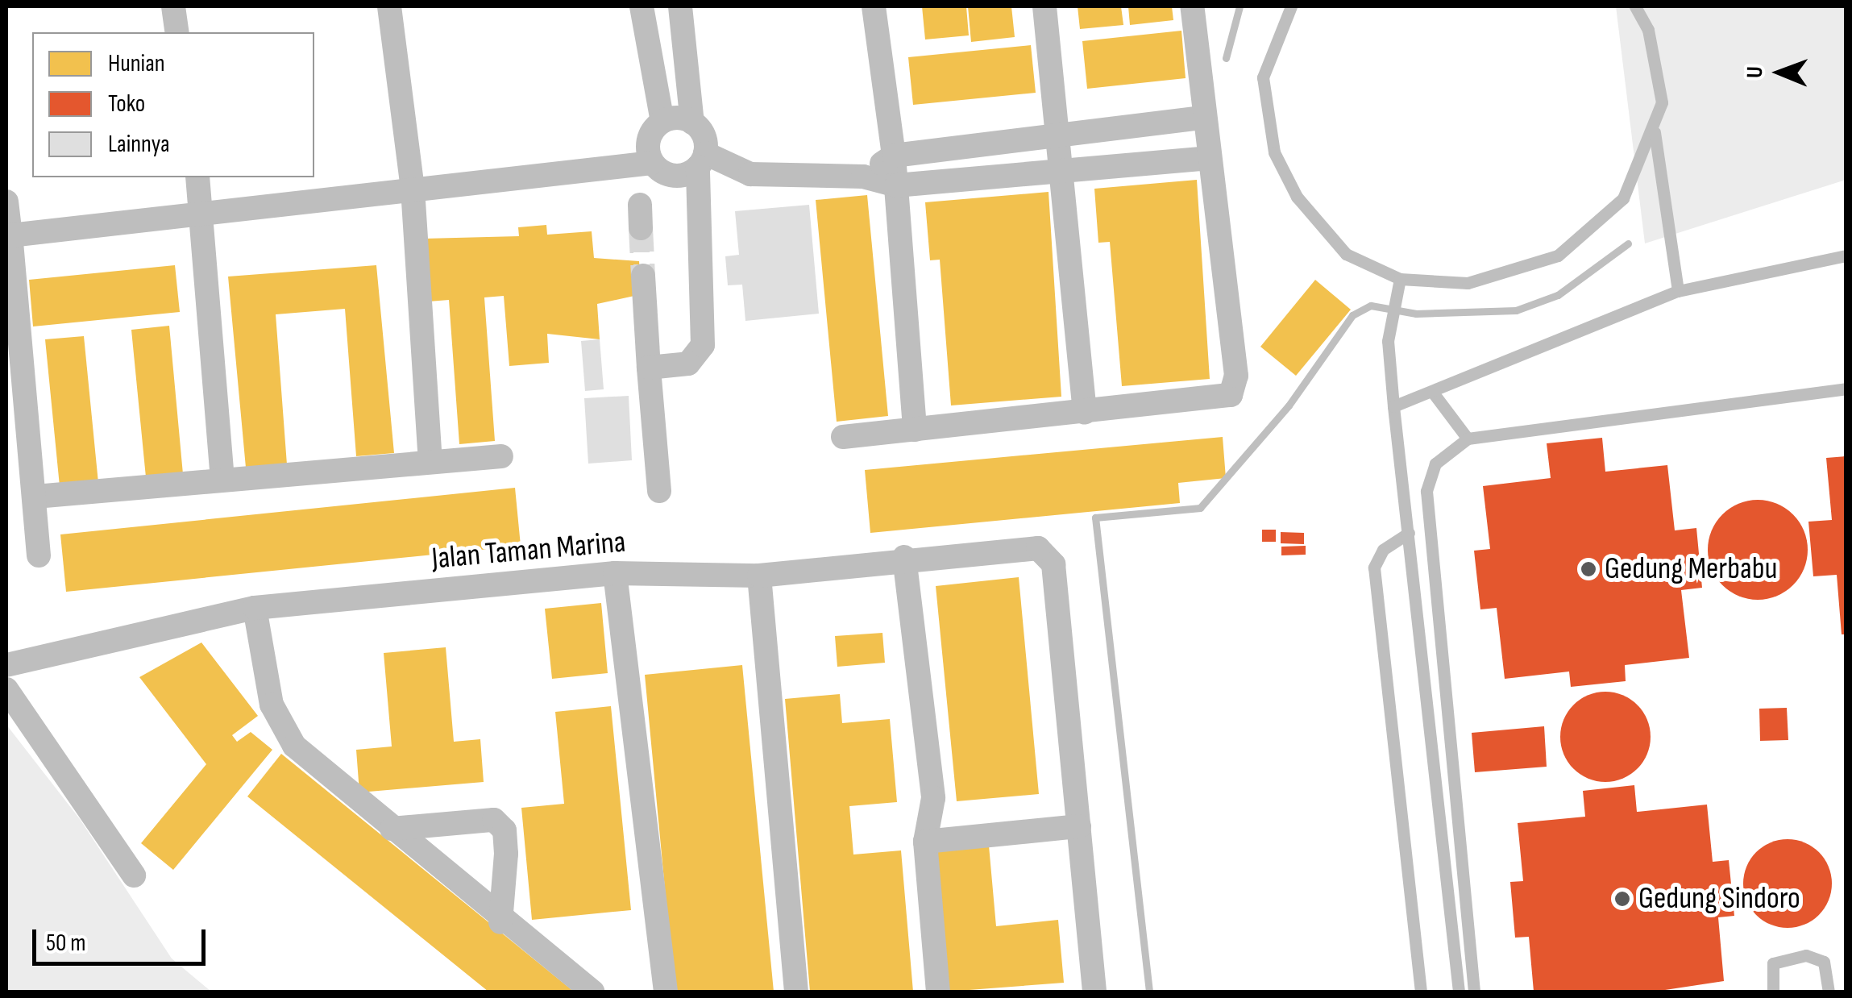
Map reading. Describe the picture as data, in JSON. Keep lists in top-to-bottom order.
{
  "streets": {
    "street": ["Jalan Taman Marina"]
  },
  "places": ["Gedung Merbabu", "Gedung Sindoro"],
  "legend": ["Hunian", "Toko", "Lainnya"],
  "scale_bar": "50 m",
  "north": "left"
}
